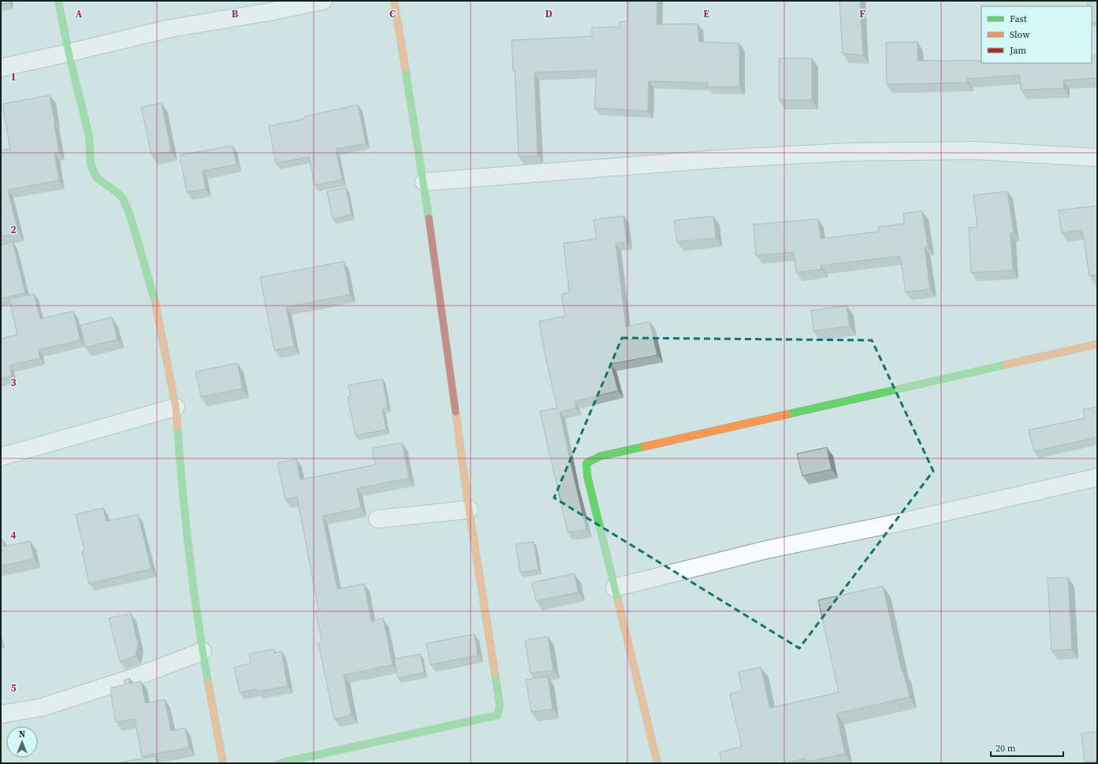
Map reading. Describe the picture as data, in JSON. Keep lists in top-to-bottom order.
{
  "legend": ["Fast", "Slow", "Jam"],
  "scale_bar": "20 m",
  "north": "top",
  "grid": {
    "columns": [
      "A",
      "B",
      "C",
      "D",
      "E",
      "F"
    ],
    "rows": [
      "1",
      "2",
      "3",
      "4",
      "5"
    ]
  }
}
